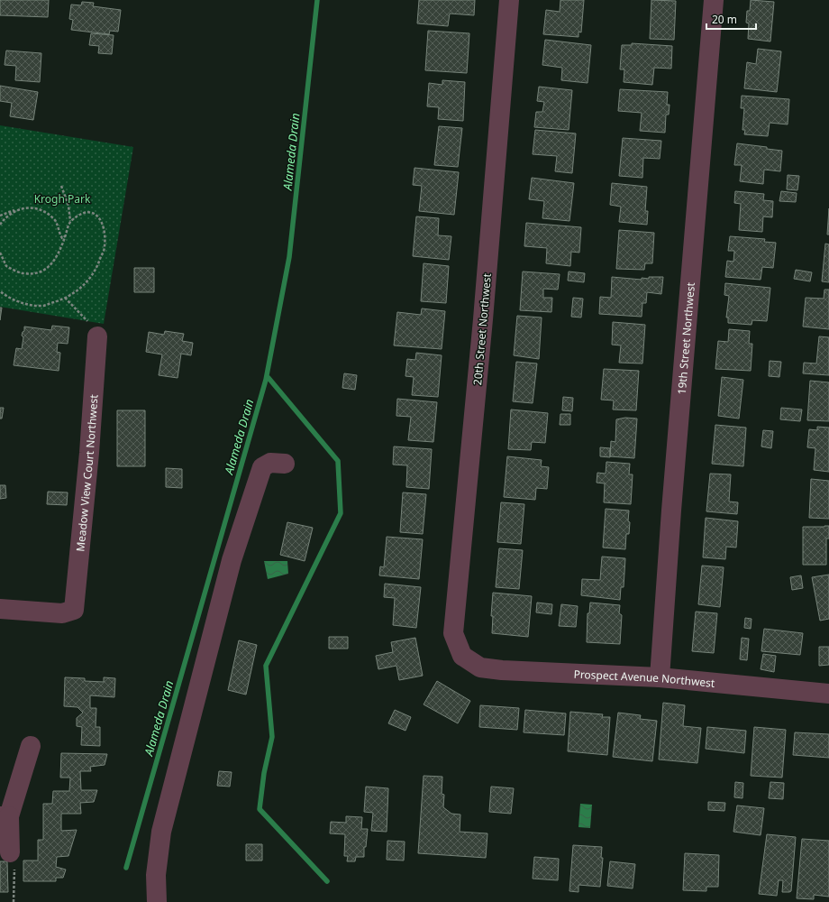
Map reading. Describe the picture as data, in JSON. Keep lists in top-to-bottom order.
{
  "streets": {
    "street": [
      "20th Street Northwest",
      "19th Street Northwest",
      "Meadow View Court Northwest",
      "Prospect Avenue Northwest"
    ]
  },
  "crossings": [
    ["20th Street Northwest", "Prospect Avenue Northwest"],
    ["19th Street Northwest", "Prospect Avenue Northwest"]
  ],
  "water": ["Alameda Drain"],
  "parks": ["Krogh Park"],
  "scale_bar": "20 m"
}
